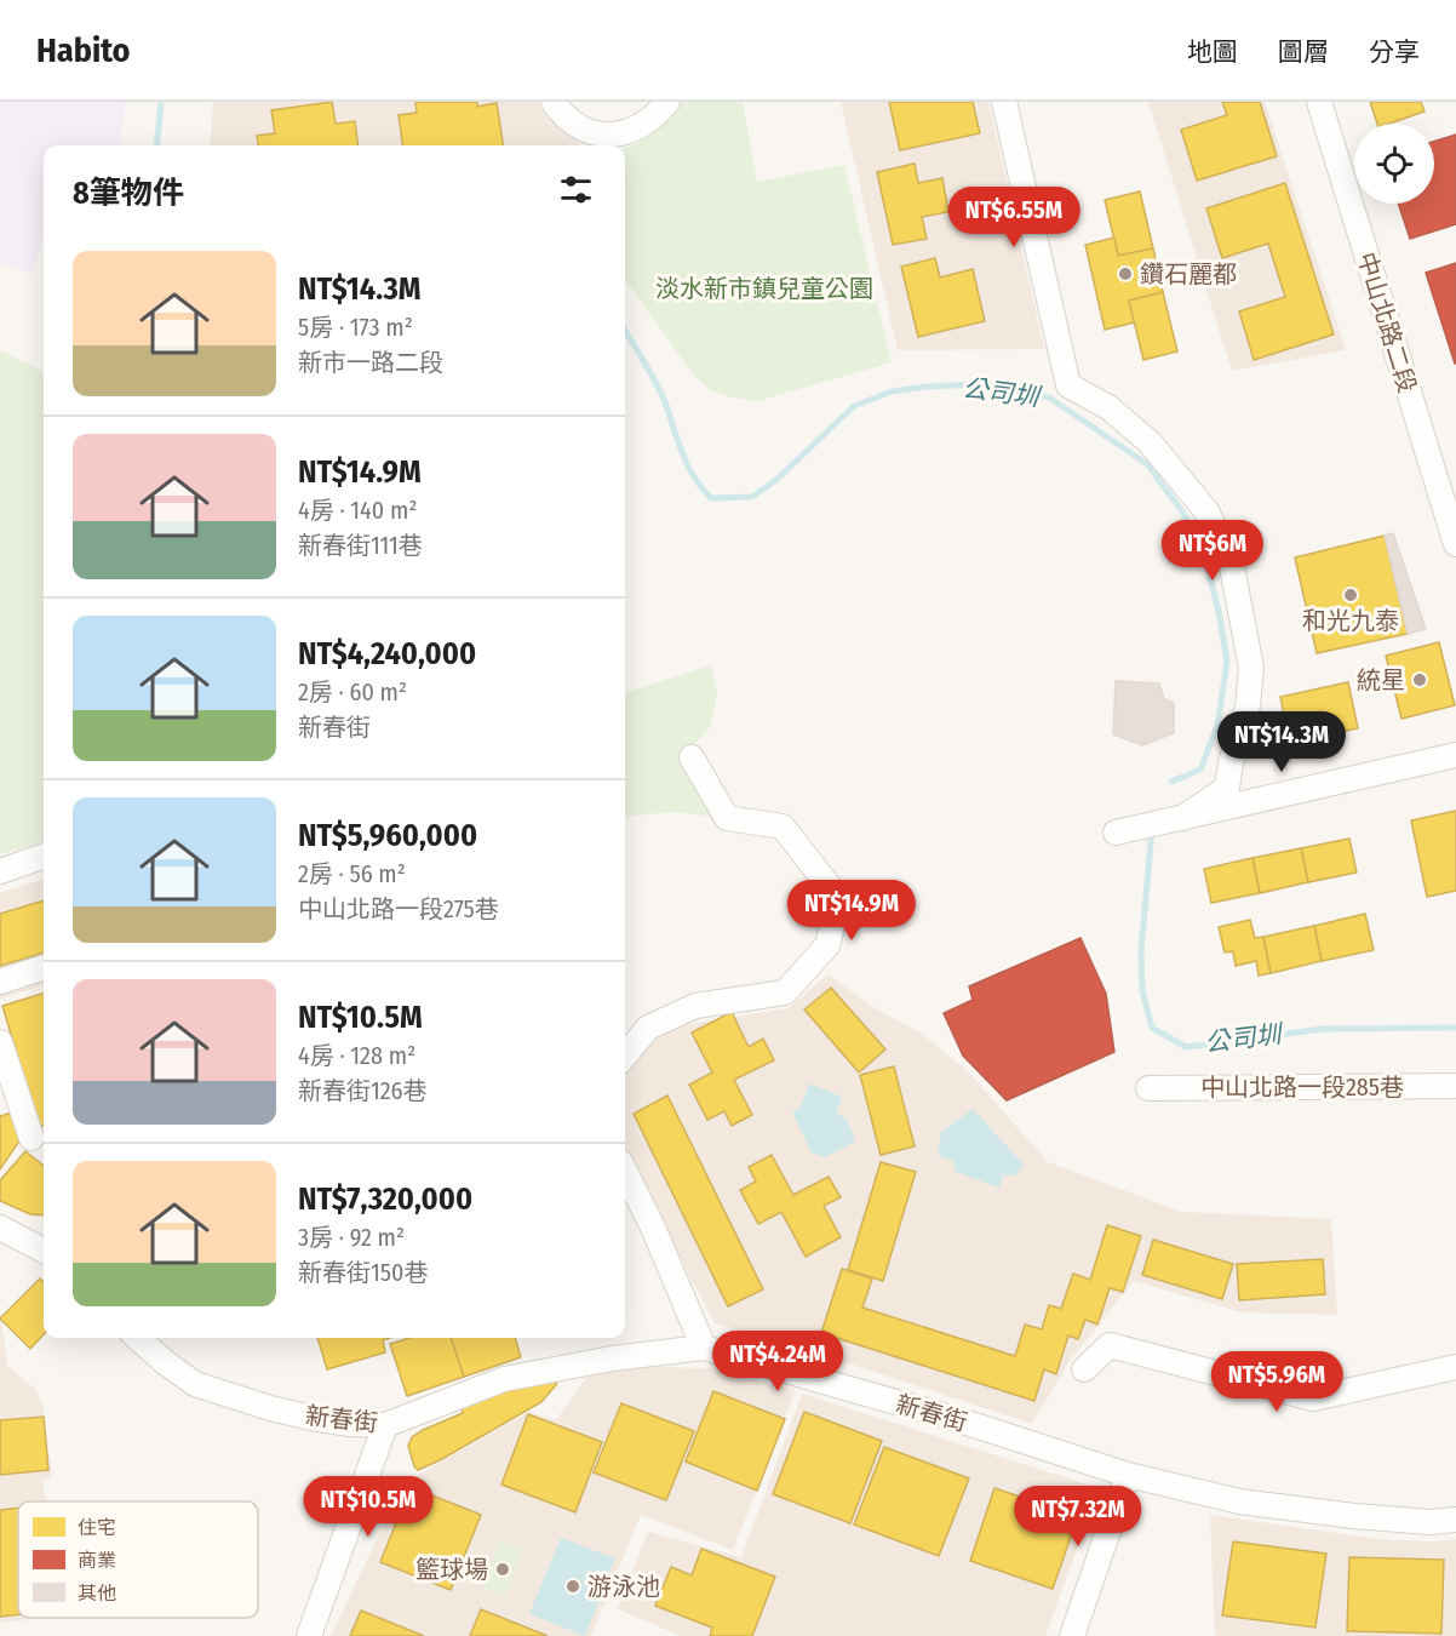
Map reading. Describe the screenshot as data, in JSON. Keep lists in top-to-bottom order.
{
  "streets": {
    "street": ["中山北路二段", "中山北路一段285巷", "新春街"]
  },
  "water": ["公司圳"],
  "parks": ["淡水新市鎮兒童公園"],
  "places": [
    "鑽石麗都",
    "和光九泰",
    "統星",
    "籃球場",
    "游泳池"
  ],
  "legend": ["住宅", "商業", "其他"],
  "page": {
    "header": "Habito",
    "nav": ["地圖", "圖層", "分享"],
    "heading": "8筆物件",
    "price": [
      "NT$6.55M",
      "NT$6M",
      "NT$14.3M",
      "NT$14.9M",
      "NT$4.24M",
      "NT$5.96M",
      "NT$10.5M",
      "NT$7.32M"
    ],
    "list": [
      {
        "name": "NT$14.3M",
        "note": "5房 · 173 m² · 新市一路二段"
      },
      {
        "name": "NT$14.9M",
        "note": "4房 · 140 m² · 新春街111巷"
      },
      {
        "name": "NT$4,240,000",
        "note": "2房 · 60 m² · 新春街"
      },
      {
        "name": "NT$5,960,000",
        "note": "2房 · 56 m² · 中山北路一段275巷"
      },
      {
        "name": "NT$10.5M",
        "note": "4房 · 128 m² · 新春街126巷"
      },
      {
        "name": "NT$7,320,000",
        "note": "3房 · 92 m² · 新春街150巷"
      }
    ]
  }
}
